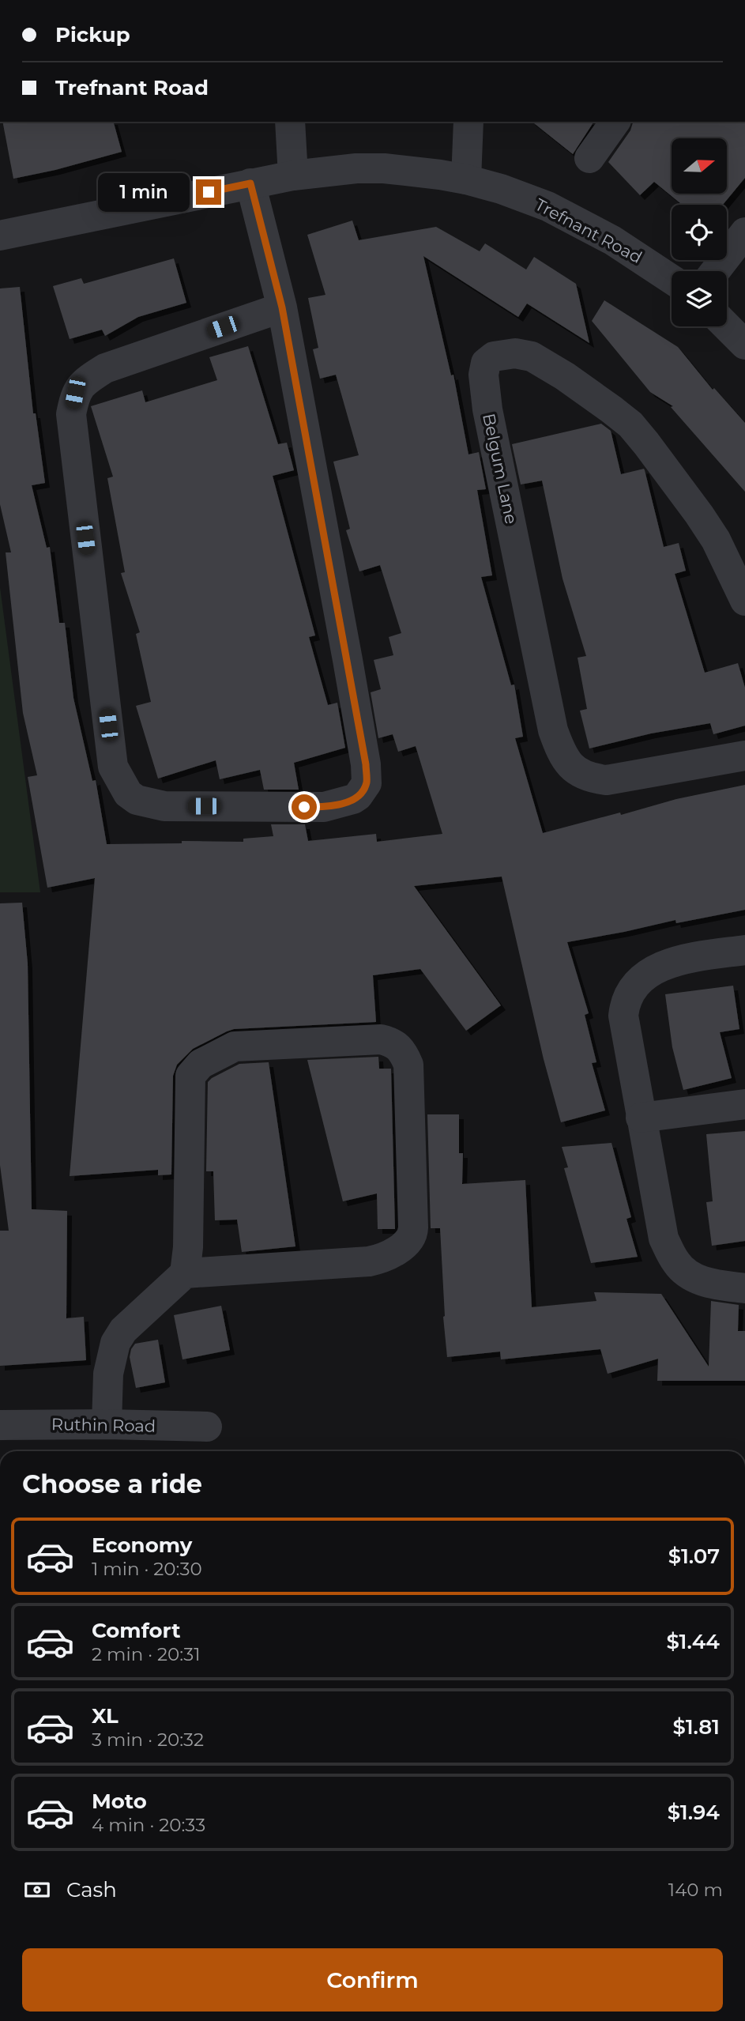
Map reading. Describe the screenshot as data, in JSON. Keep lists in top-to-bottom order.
{
  "streets": {
    "street": ["Trefnant Road", "Belgum Lane", "Ruthin Road"]
  },
  "north": "right",
  "page": {
    "banner": ["Pickup", "Trefnant Road"],
    "bubble": "1 min",
    "heading": "Choose a ride",
    "list": [
      {
        "name": "Economy",
        "note": "1 min · 20:30",
        "value": "$1.07"
      },
      {
        "name": "Comfort",
        "note": "2 min · 20:31",
        "value": "$1.44"
      },
      {
        "name": "XL",
        "note": "3 min · 20:32",
        "value": "$1.81"
      },
      {
        "name": "Moto",
        "note": "4 min · 20:33",
        "value": "$1.94"
      }
    ],
    "pay": ["Cash", "140 m"],
    "buttons": "Confirm"
  }
}
